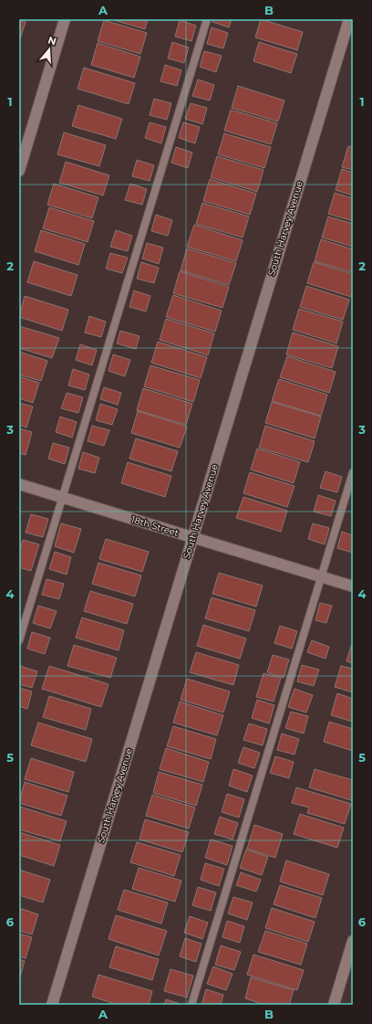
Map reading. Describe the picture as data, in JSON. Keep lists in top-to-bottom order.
{
  "streets": {
    "street": ["South Harvey Avenue", "18th Street"]
  },
  "crossings": [
    ["South Harvey Avenue", "18th Street"]
  ],
  "north": "top",
  "grid": {
    "columns": ["A", "B"],
    "rows": [
      "1",
      "2",
      "3",
      "4",
      "5",
      "6"
    ]
  }
}
